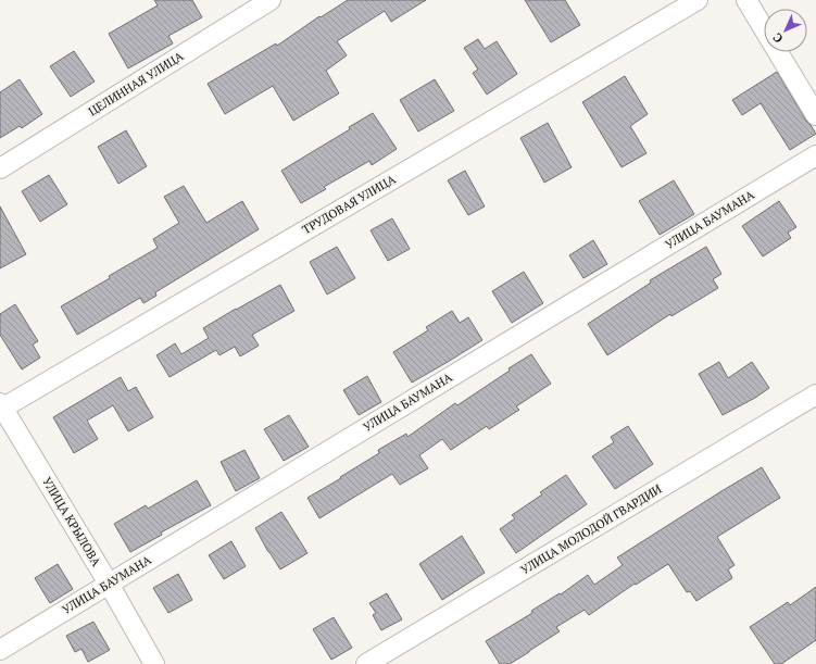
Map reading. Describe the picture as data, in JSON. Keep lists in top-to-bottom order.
{
  "streets": {
    "street": [
      "ЦЕЛИННАЯ УЛИЦА",
      "ТРУДОВАЯ УЛИЦА",
      "УЛИЦА БАУМАНА",
      "УЛИЦА КРЫЛОВА",
      "УЛИЦА МОЛОДОЙ ГВАРДИИ"
    ]
  },
  "crossings": [
    ["ТРУДОВАЯ УЛИЦА", "УЛИЦА КРЫЛОВА"],
    ["УЛИЦА БАУМАНА", "УЛИЦА КРЫЛОВА"]
  ],
  "north": "bottom left"
}
